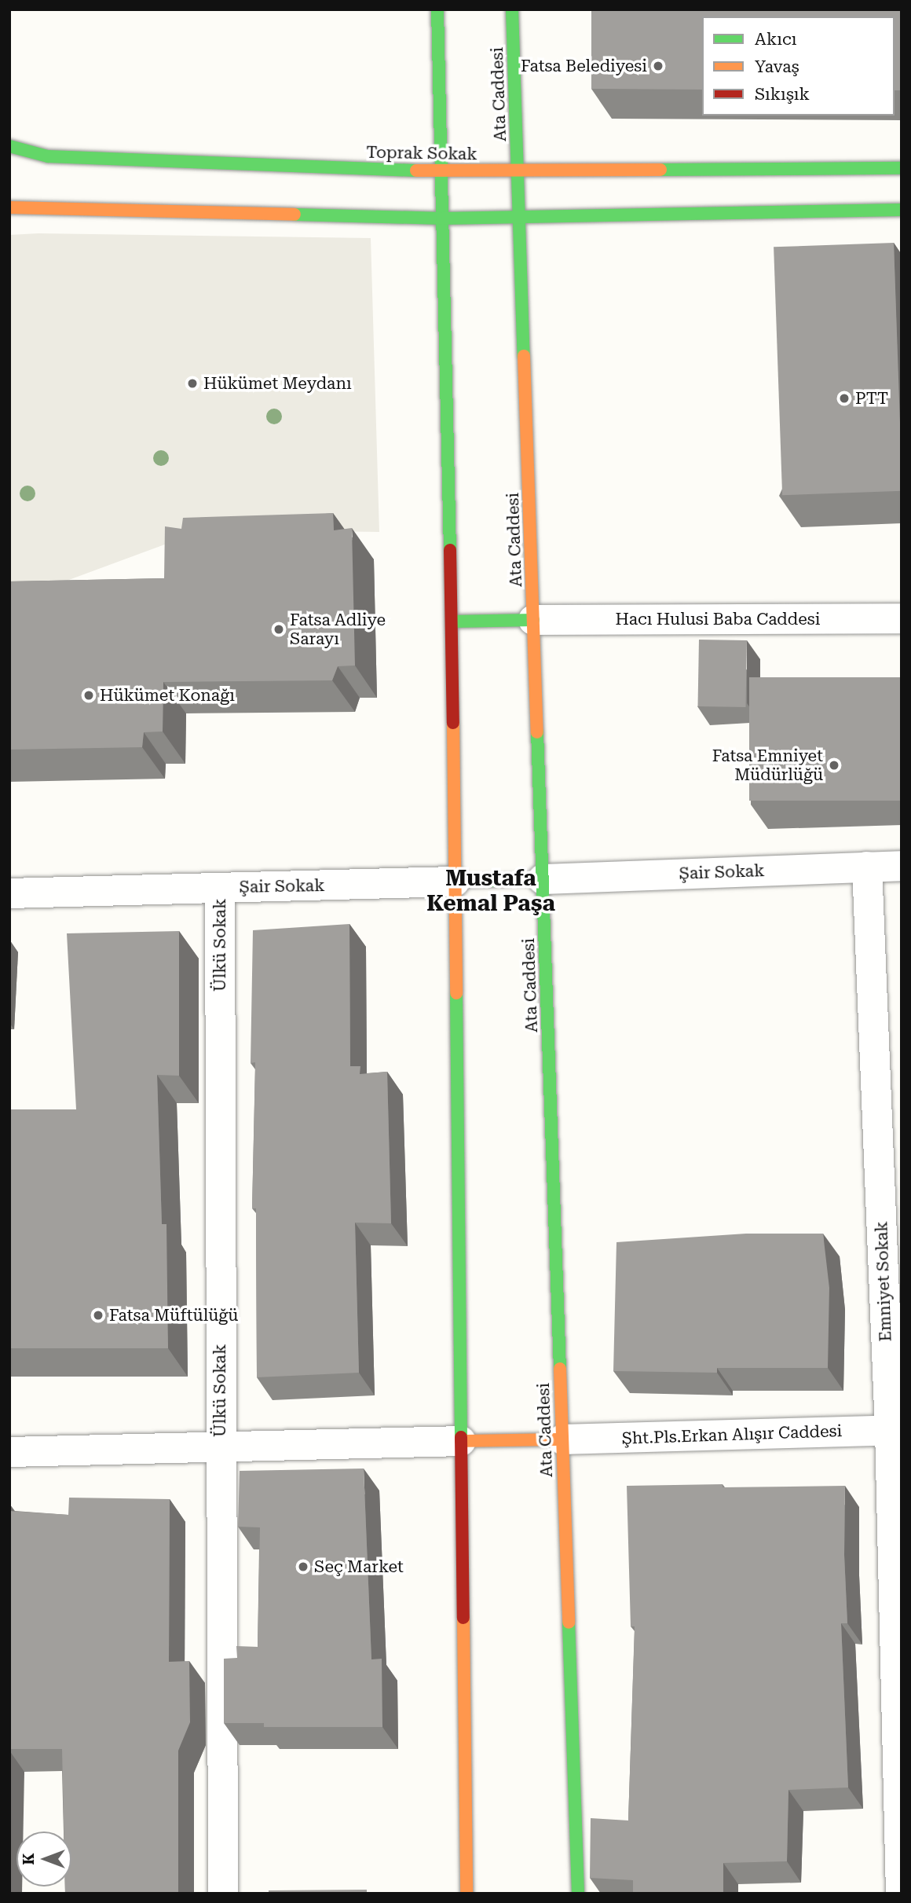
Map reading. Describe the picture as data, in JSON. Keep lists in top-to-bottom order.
{
  "streets": {
    "main road": ["Ata Caddesi", "Toprak Sokak"],
    "street": [
      "Hacı Hulusi Baba Caddesi",
      "Şair Sokak",
      "Ülkü Sokak",
      "Emniyet Sokak",
      "Şht.Pls.Erkan Alışır Caddesi"
    ]
  },
  "crossings": [
    ["Ata Caddesi", "Toprak Sokak"],
    ["Ata Caddesi", "Hacı Hulusi Baba Caddesi"],
    ["Ata Caddesi", "Şair Sokak"],
    ["Ata Caddesi", "Şht.Pls.Erkan Alışır Caddesi"],
    ["Şair Sokak", "Ülkü Sokak"],
    ["Şair Sokak", "Emniyet Sokak"],
    ["Emniyet Sokak", "Şht.Pls.Erkan Alışır Caddesi"]
  ],
  "districts": ["Mustafa Kemal Paşa"],
  "places": [
    "Fatsa Belediyesi",
    "Hükümet Meydanı",
    "PTT",
    "Fatsa Adliye Sarayı",
    "Hükümet Konağı",
    "Fatsa Emniyet Müdürlüğü",
    "Fatsa Müftülüğü",
    "Seç Market"
  ],
  "legend": ["Akıcı", "Yavaş", "Sıkışık"],
  "north": "left"
}
